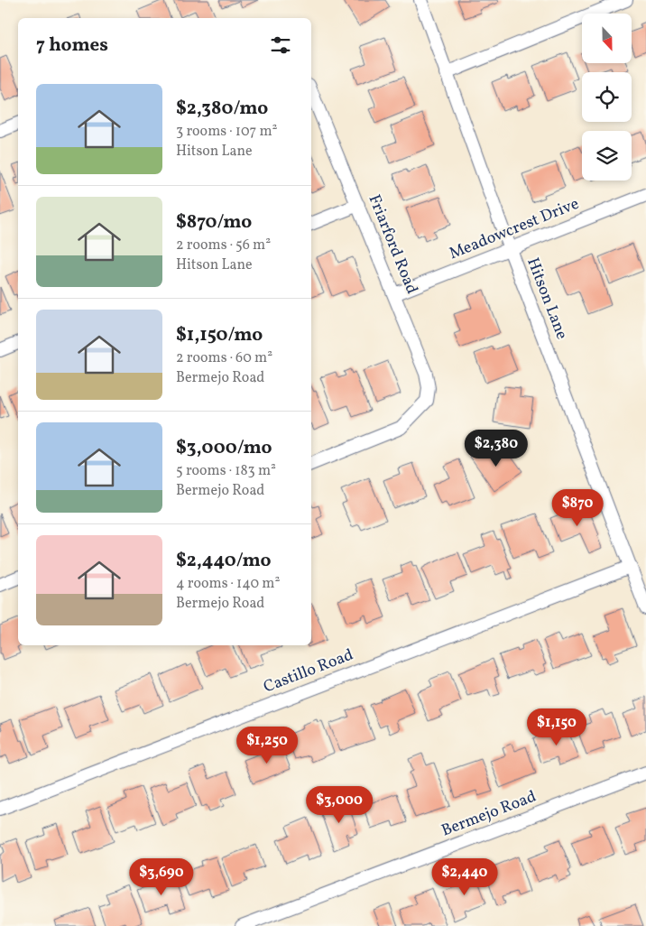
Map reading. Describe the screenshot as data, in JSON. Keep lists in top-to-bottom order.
{
  "streets": {
    "street": [
      "Meadowcrest Drive",
      "Friarford Road",
      "Hitson Lane",
      "Castillo Road",
      "Bermejo Road"
    ]
  },
  "crossings": [
    ["Meadowcrest Drive", "Friarford Road"],
    ["Meadowcrest Drive", "Hitson Lane"],
    ["Hitson Lane", "Castillo Road"]
  ],
  "north": "bottom",
  "page": {
    "heading": "7 homes",
    "list": [
      {
        "name": "$2,380/mo",
        "note": "3 rooms · 107 m² · Hitson Lane"
      },
      {
        "name": "$870/mo",
        "note": "2 rooms · 56 m² · Hitson Lane"
      },
      {
        "name": "$1,150/mo",
        "note": "2 rooms · 60 m² · Bermejo Road"
      },
      {
        "name": "$3,000/mo",
        "note": "5 rooms · 183 m² · Bermejo Road"
      },
      {
        "name": "$2,440/mo",
        "note": "4 rooms · 140 m² · Bermejo Road"
      }
    ],
    "price": [
      "$2,380",
      "$870",
      "$1,150",
      "$1,250",
      "$3,000",
      "$3,690",
      "$2,440"
    ]
  }
}
